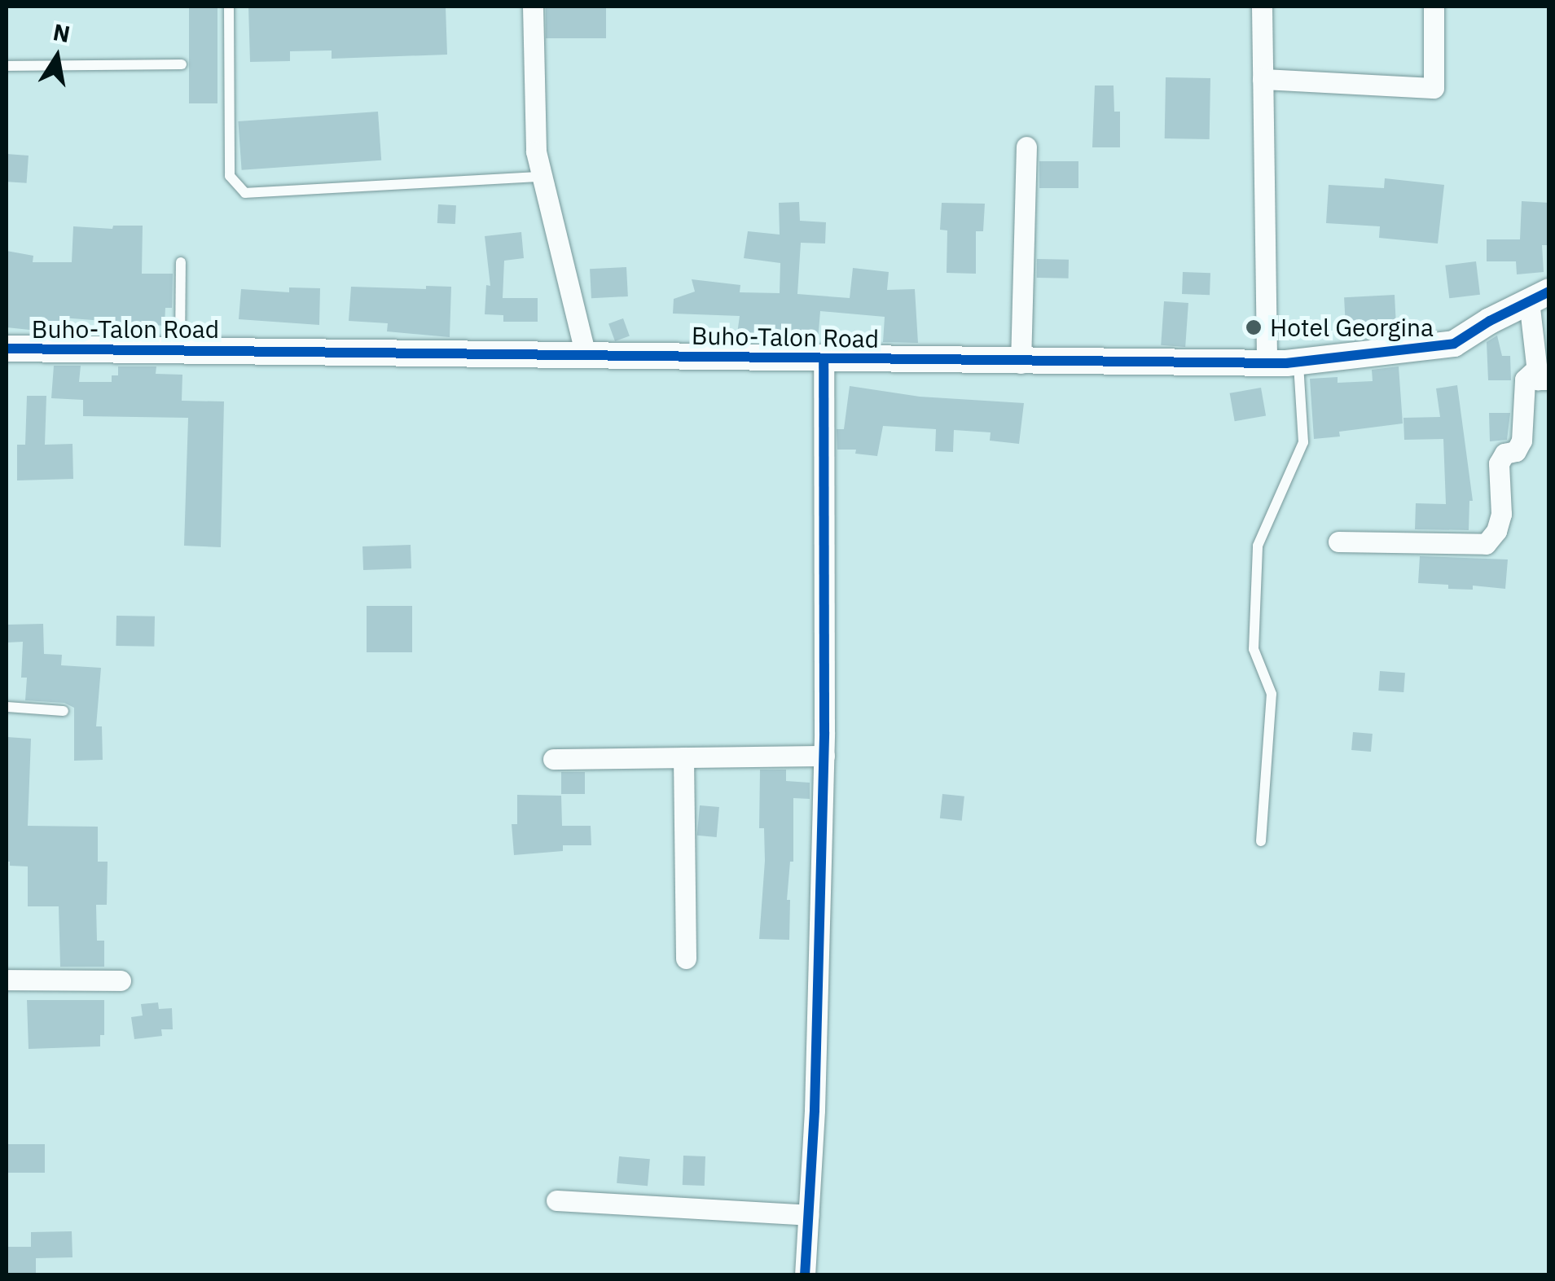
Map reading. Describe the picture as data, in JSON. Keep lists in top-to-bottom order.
{
  "streets": {
    "street": ["Buho-Talon Road"]
  },
  "places": ["Hotel Georgina"],
  "north": "top"
}
